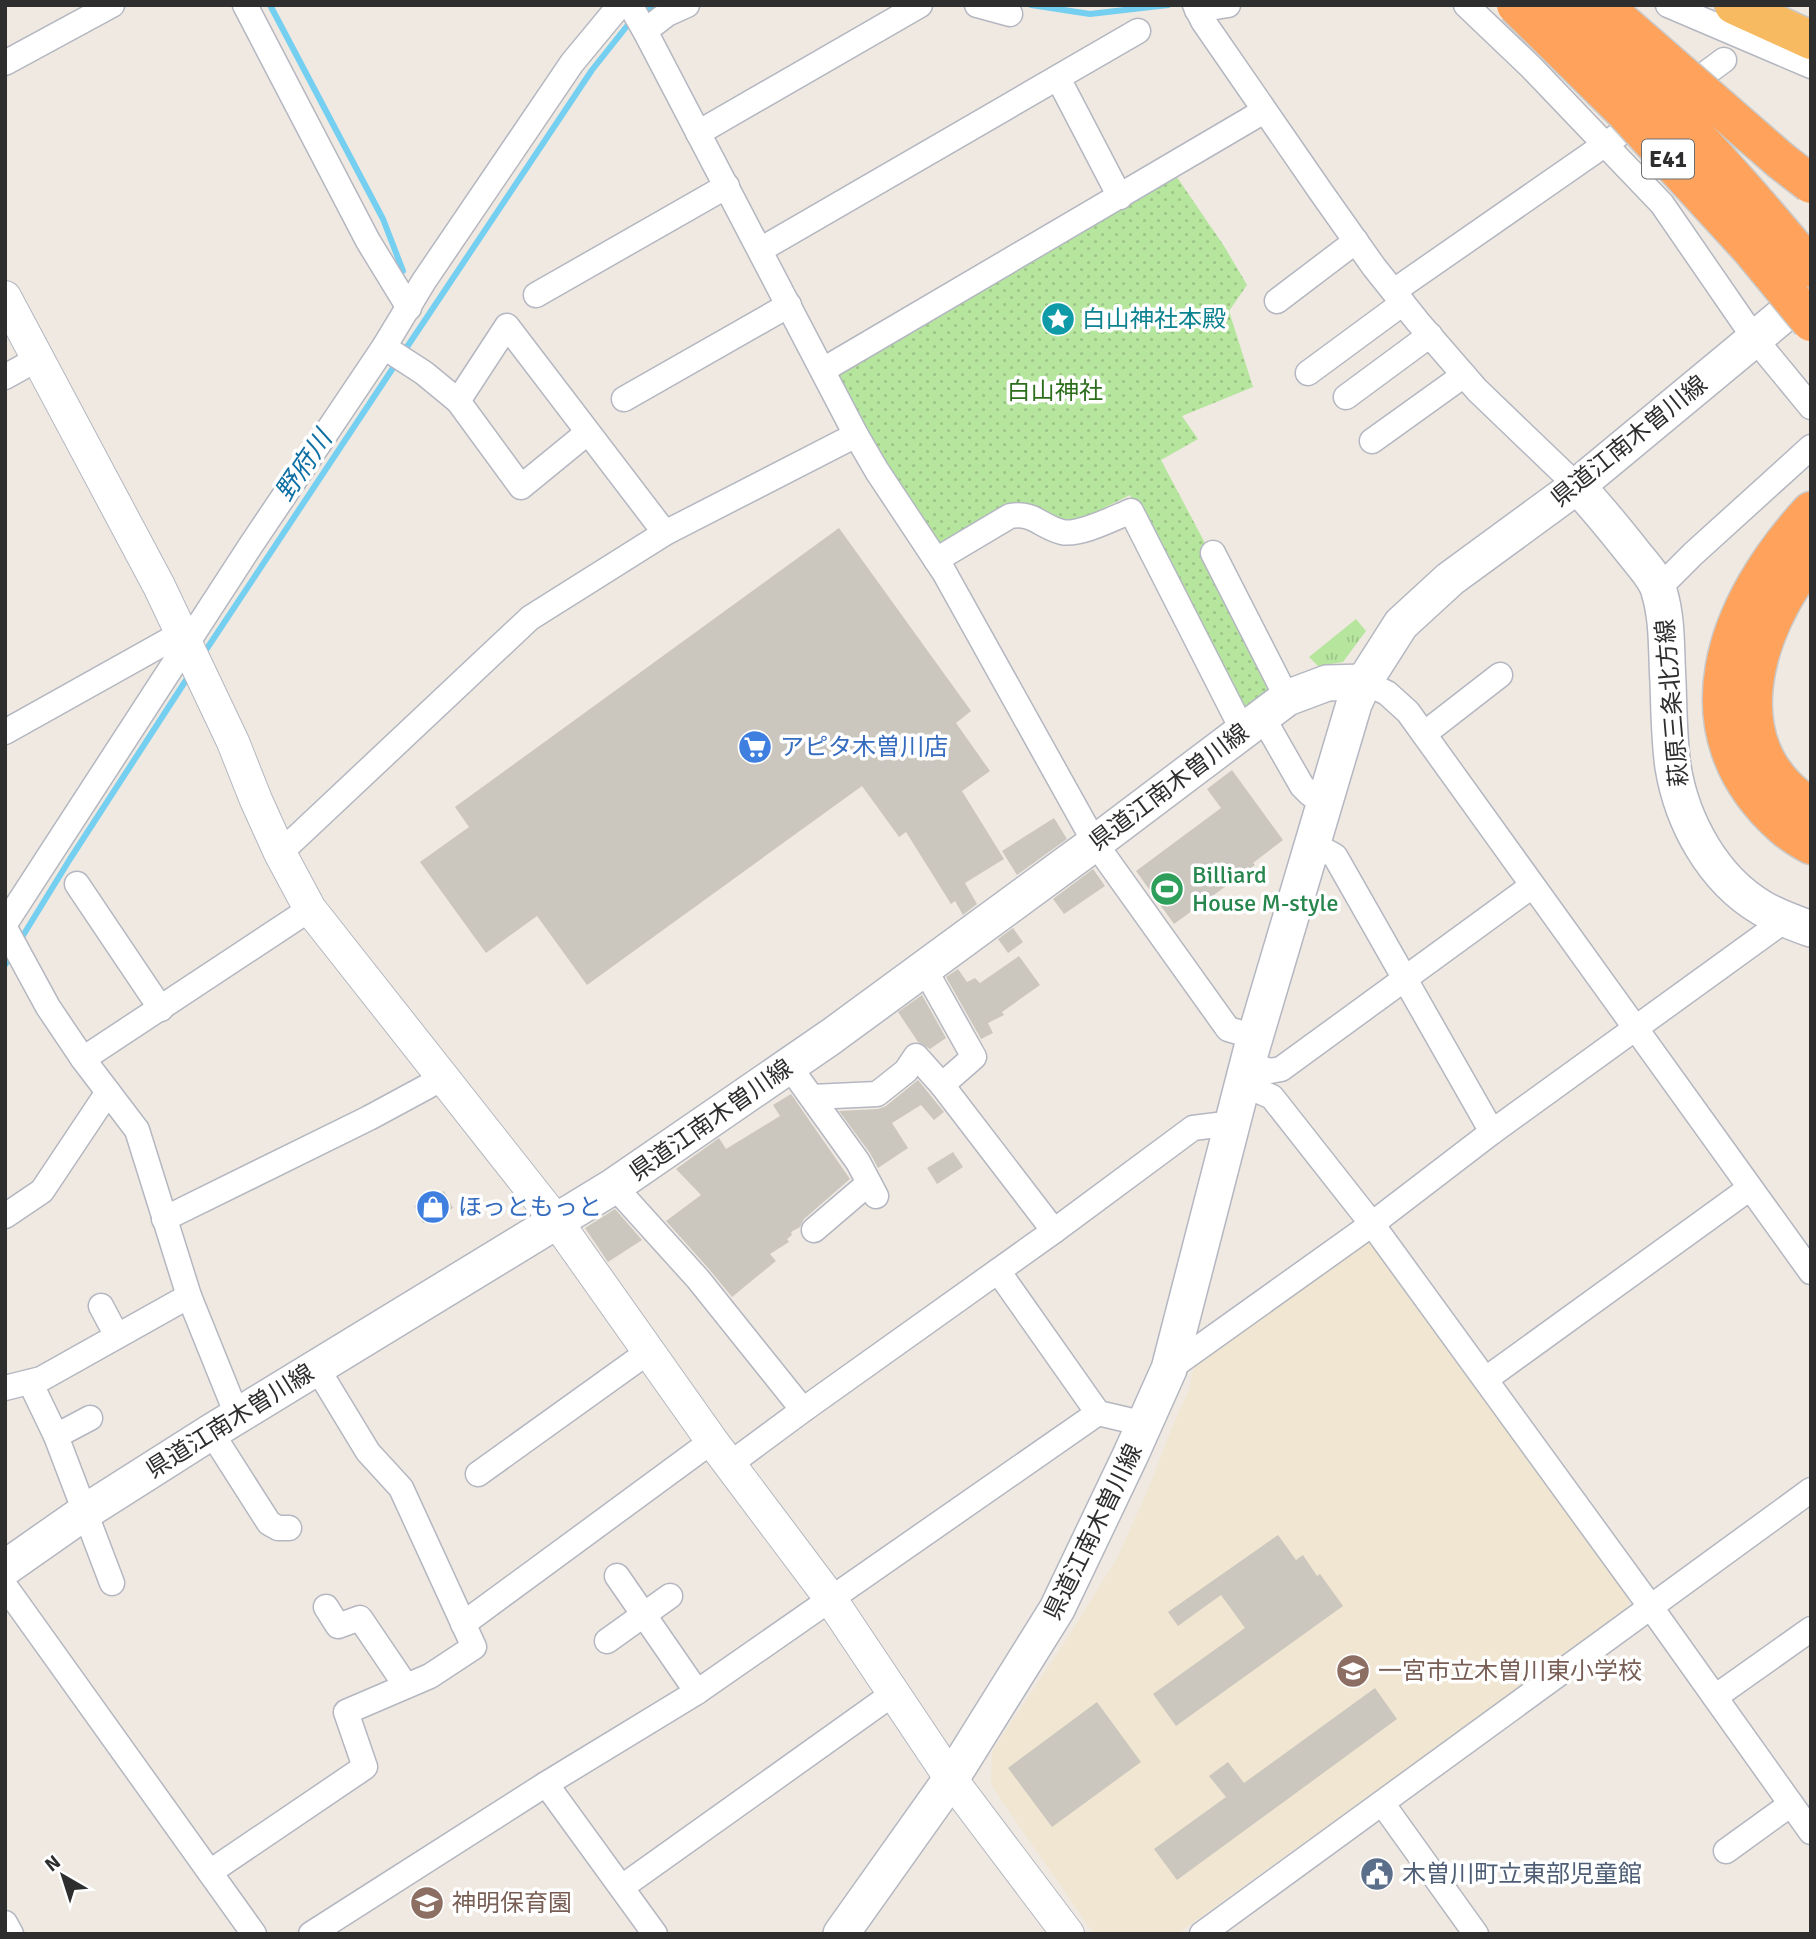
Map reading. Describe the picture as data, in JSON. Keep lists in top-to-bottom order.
{
  "streets": {
    "highway": ["E41"],
    "main road": ["県道江南木曽川線", "萩原三条北方線"]
  },
  "crossings": [
    ["県道江南木曽川線", "萩原三条北方線"]
  ],
  "water": ["野府川"],
  "parks": ["白山神社"],
  "places": {
    "place": ["白山神社本殿"],
    "supermarket": ["アピタ木曽川店"],
    "sports": ["Billiard House M-style"],
    "shop": ["ほっともっと"],
    "school or university": ["一宮市立木曽川東小学校", "神明保育園"],
    "public building": ["木曽川町立東部児童館"]
  },
  "north": "top left"
}
